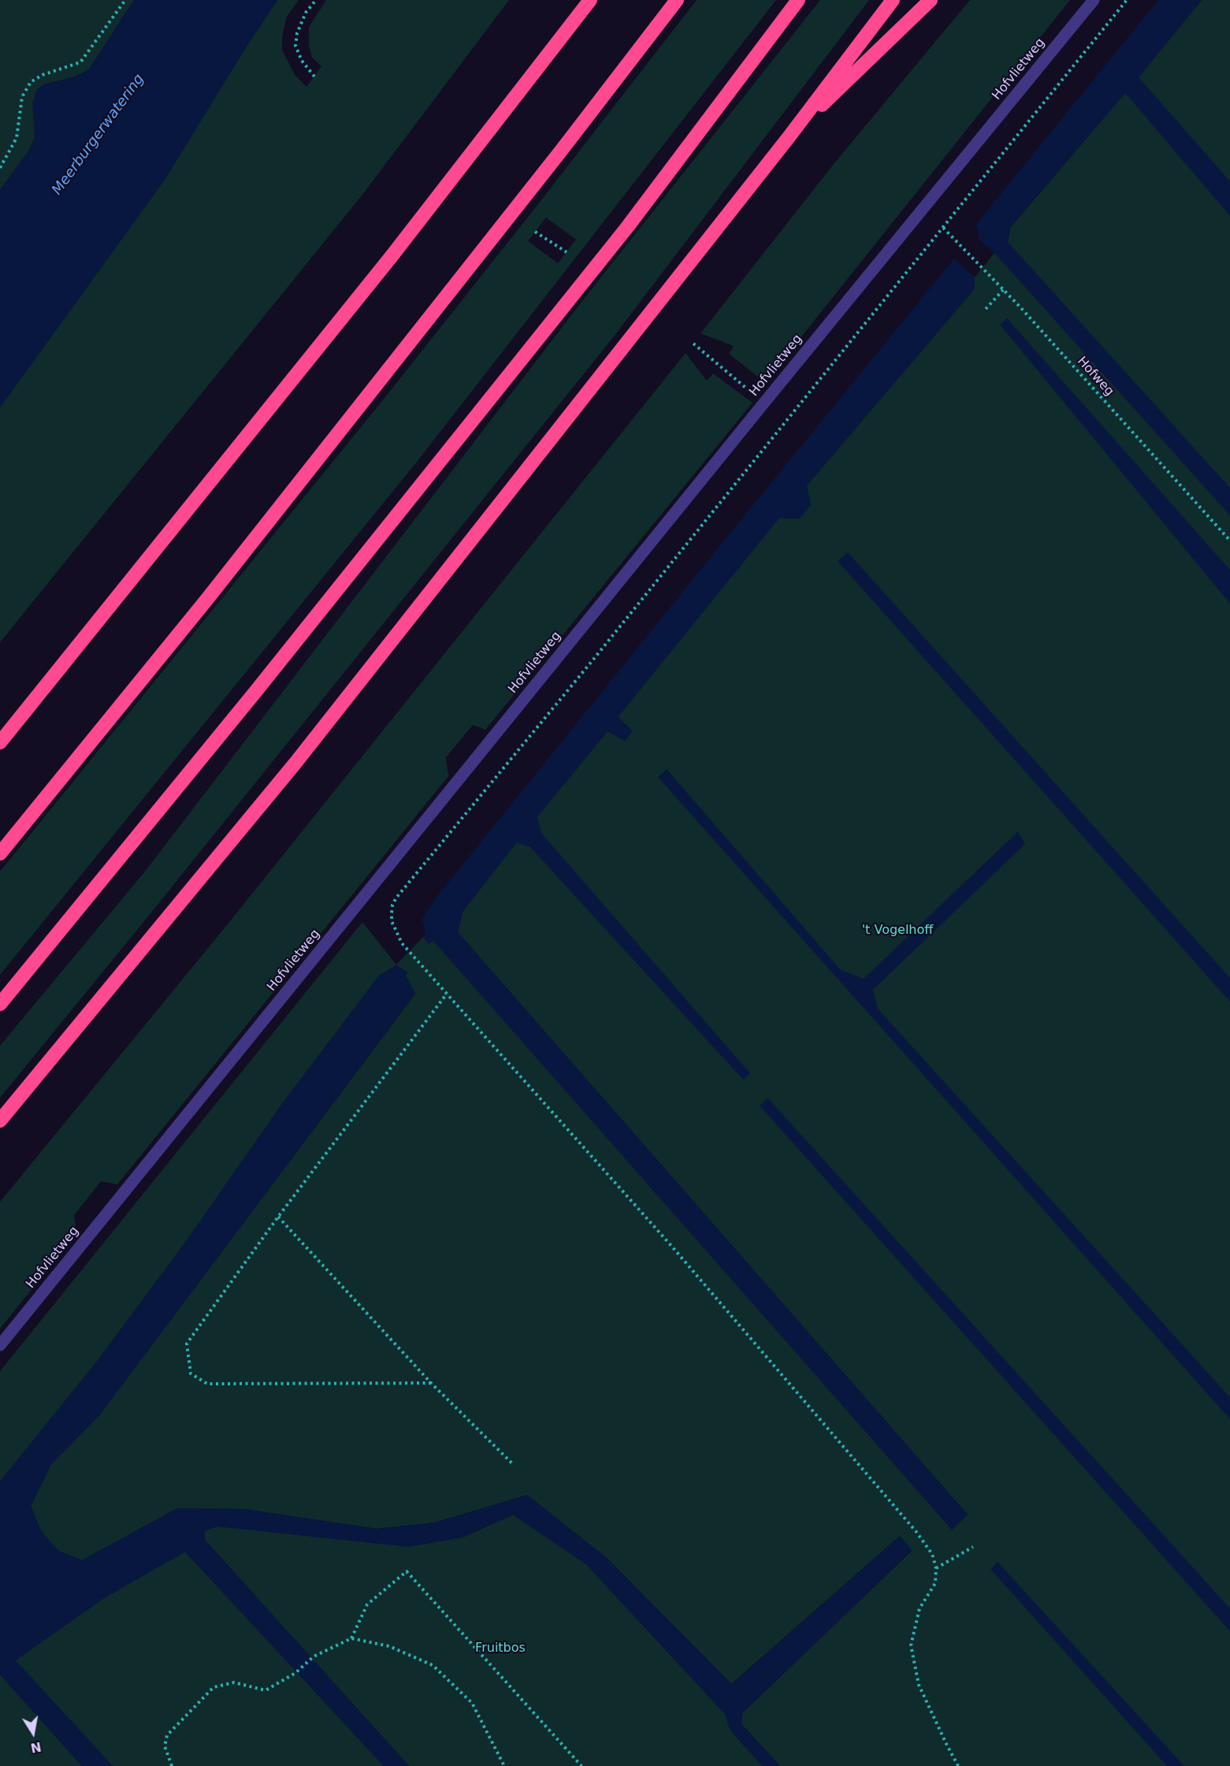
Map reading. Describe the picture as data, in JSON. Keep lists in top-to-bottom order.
{
  "streets": {
    "street": ["Hofvlietweg"],
    "path": ["Hofweg"]
  },
  "water": ["Meerburgerwatering"],
  "parks": ["'t Vogelhoff", "Fruitbos"],
  "north": "bottom"
}
